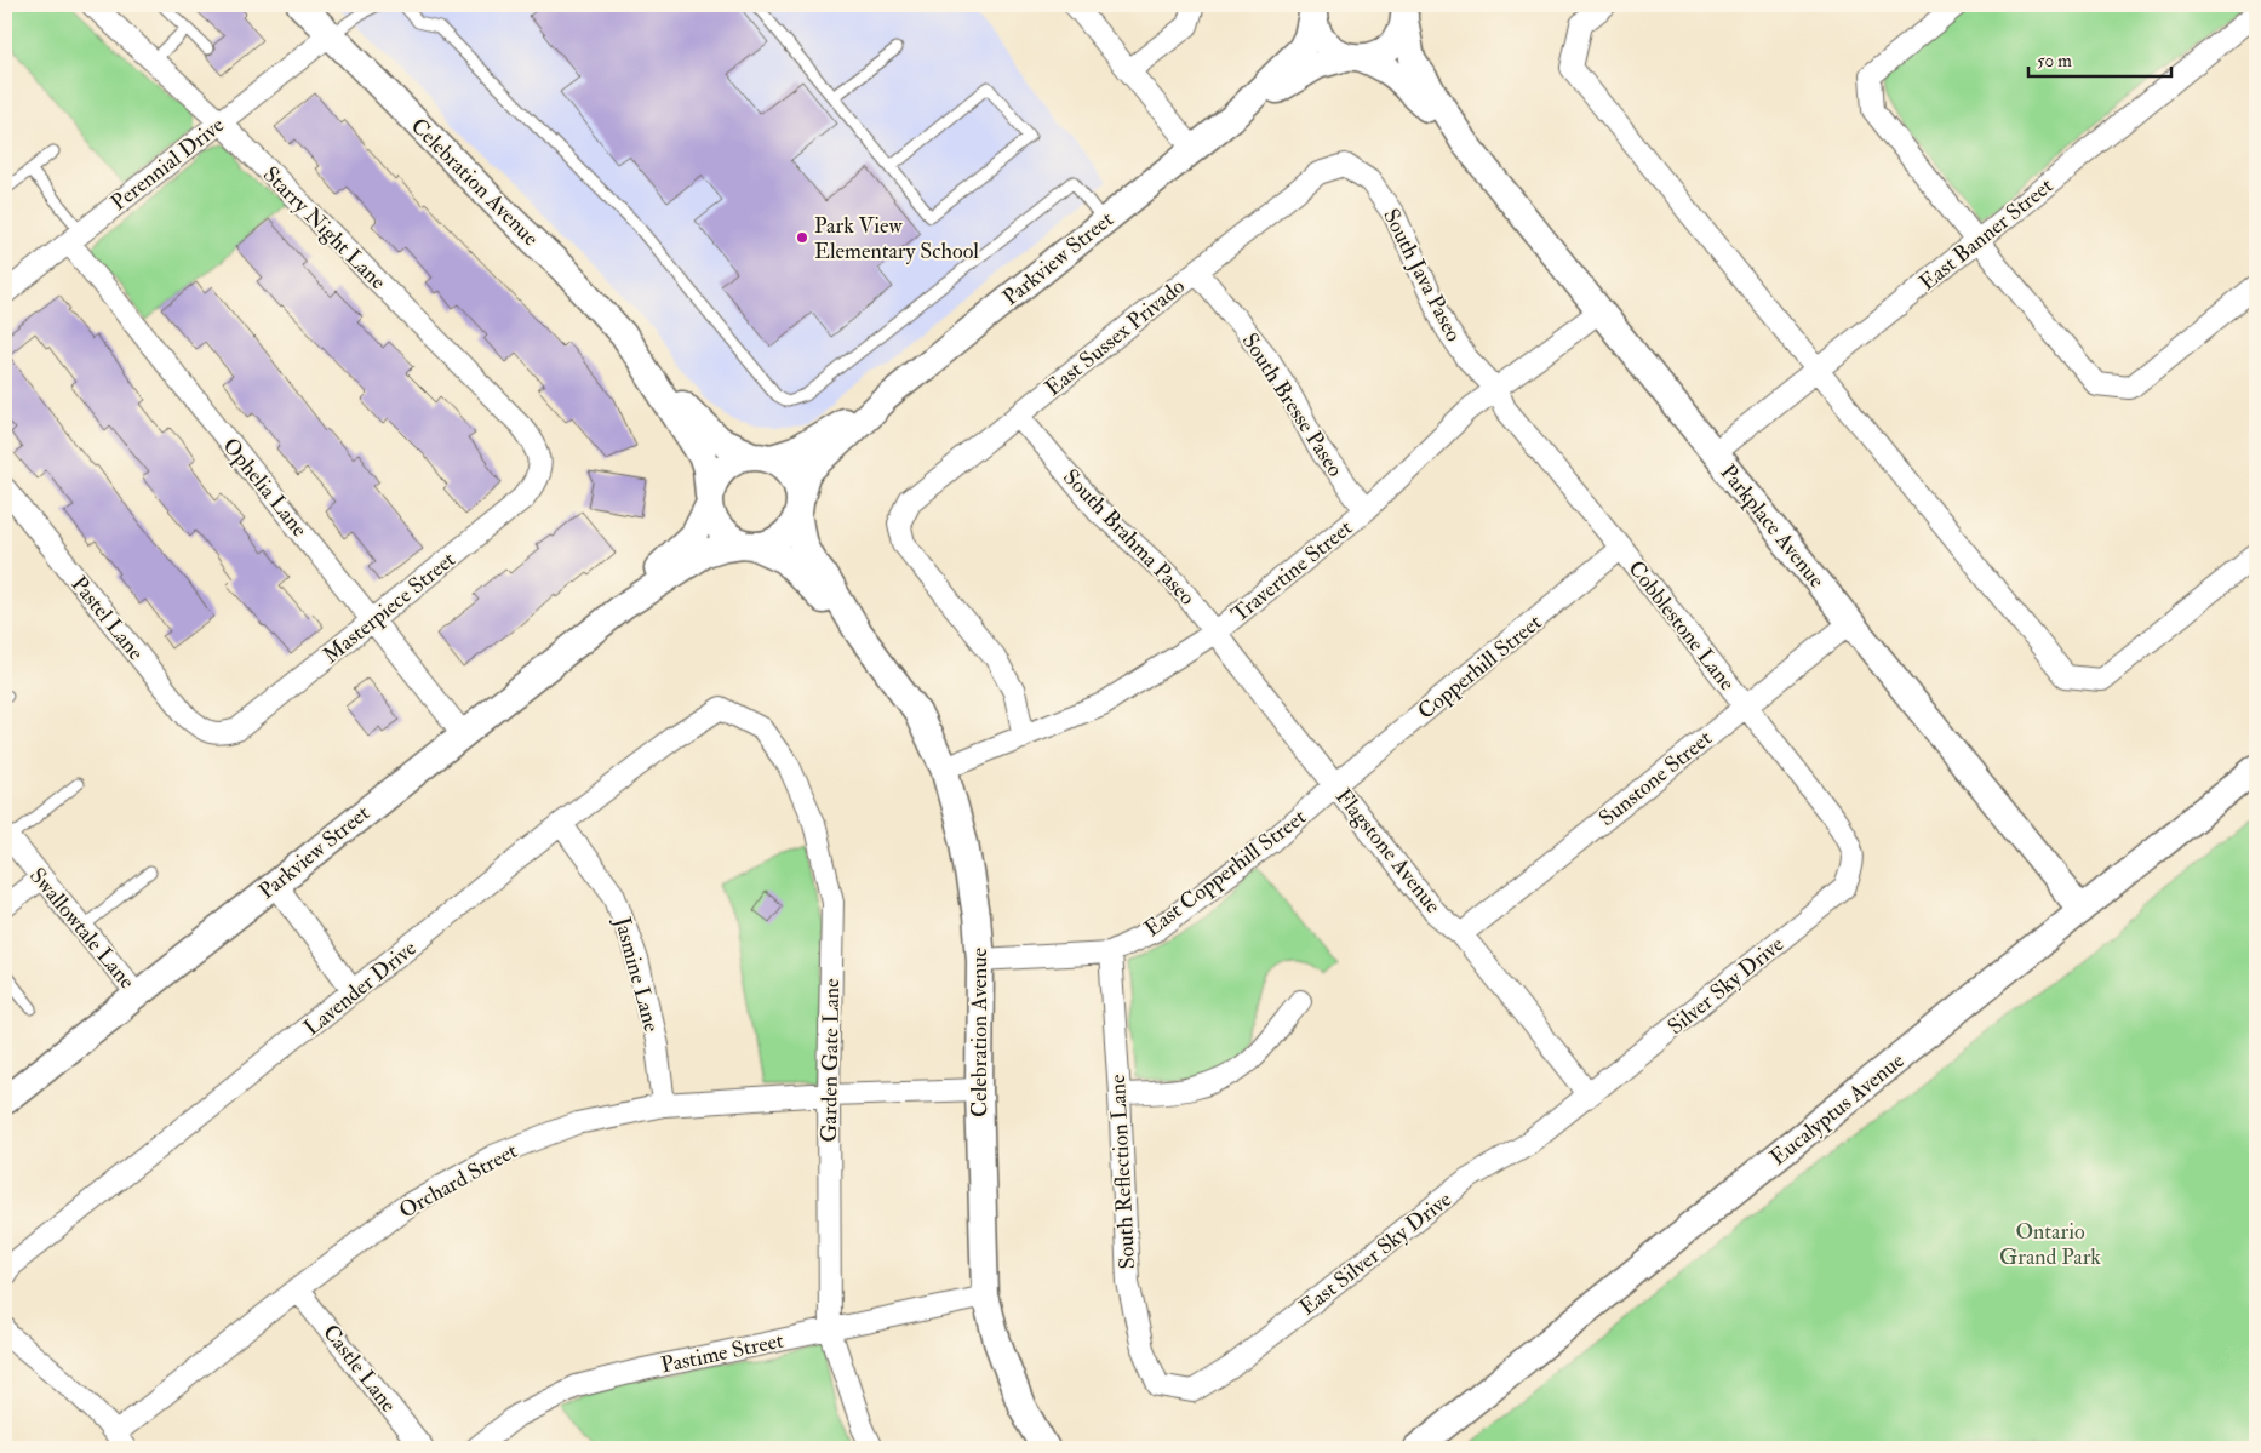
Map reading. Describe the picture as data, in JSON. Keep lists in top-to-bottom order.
{
  "streets": {
    "street": [
      "Perennial Drive",
      "Celebration Avenue",
      "Starry Night Lane",
      "East Banner Street",
      "Parkview Street",
      "South Java Paseo",
      "East Sussex Privado",
      "South Bresse Paseo",
      "Ophelia Lane",
      "Parkplace Avenue",
      "South Brahma Paseo",
      "Travertine Street",
      "Masterpiece Street",
      "Pastel Lane",
      "Cobblestone Lane",
      "Copperhill Street",
      "Sunstone Street",
      "Flagstone Avenue",
      "East Copperhill Street",
      "Swallowtale Lane",
      "Jasmine Lane",
      "Silver Sky Drive",
      "Lavender Drive",
      "Garden Gate Lane",
      "Eucalyptus Avenue",
      "South Reflection Lane",
      "Orchard Street",
      "East Silver Sky Drive",
      "Pastime Street",
      "Castle Lane"
    ]
  },
  "crossings": [
    ["Perennial Drive", "Celebration Avenue"],
    ["Perennial Drive", "Starry Night Lane"],
    ["Perennial Drive", "Ophelia Lane"],
    ["Celebration Avenue", "Parkview Street"],
    ["Celebration Avenue", "Travertine Street"],
    ["Celebration Avenue", "Orchard Street"],
    ["Celebration Avenue", "Pastime Street"],
    ["Starry Night Lane", "Masterpiece Street"],
    ["East Banner Street", "Parkplace Avenue"],
    ["Parkview Street", "Ophelia Lane"],
    ["Parkview Street", "Swallowtale Lane"],
    ["South Java Paseo", "East Sussex Privado"],
    ["South Java Paseo", "Travertine Street"],
    ["South Java Paseo", "Cobblestone Lane"],
    ["East Sussex Privado", "South Bresse Paseo"],
    ["East Sussex Privado", "South Brahma Paseo"],
    ["East Sussex Privado", "Travertine Street"],
    ["South Bresse Paseo", "Travertine Street"],
    ["Ophelia Lane", "Masterpiece Street"],
    ["Parkplace Avenue", "Travertine Street"],
    ["Parkplace Avenue", "Sunstone Street"],
    ["Parkplace Avenue", "Eucalyptus Avenue"],
    ["South Brahma Paseo", "Travertine Street"],
    ["South Brahma Paseo", "Flagstone Avenue"],
    ["Travertine Street", "Cobblestone Lane"],
    ["Travertine Street", "Flagstone Avenue"],
    ["Masterpiece Street", "Pastel Lane"],
    ["Cobblestone Lane", "Copperhill Street"],
    ["Cobblestone Lane", "Sunstone Street"],
    ["Cobblestone Lane", "Silver Sky Drive"],
    ["Copperhill Street", "Flagstone Avenue"],
    ["Copperhill Street", "East Copperhill Street"],
    ["Sunstone Street", "Flagstone Avenue"],
    ["Flagstone Avenue", "East Copperhill Street"],
    ["Flagstone Avenue", "Silver Sky Drive"],
    ["Flagstone Avenue", "East Silver Sky Drive"],
    ["East Copperhill Street", "South Reflection Lane"],
    ["Jasmine Lane", "Lavender Drive"],
    ["Jasmine Lane", "Orchard Street"],
    ["Silver Sky Drive", "East Silver Sky Drive"],
    ["Lavender Drive", "Garden Gate Lane"],
    ["Garden Gate Lane", "Orchard Street"],
    ["Garden Gate Lane", "Pastime Street"],
    ["South Reflection Lane", "East Silver Sky Drive"],
    ["Orchard Street", "Castle Lane"]
  ],
  "parks": ["Ontario Grand Park"],
  "places": ["Park View Elementary School"],
  "scale_bar": "50 m"
}
